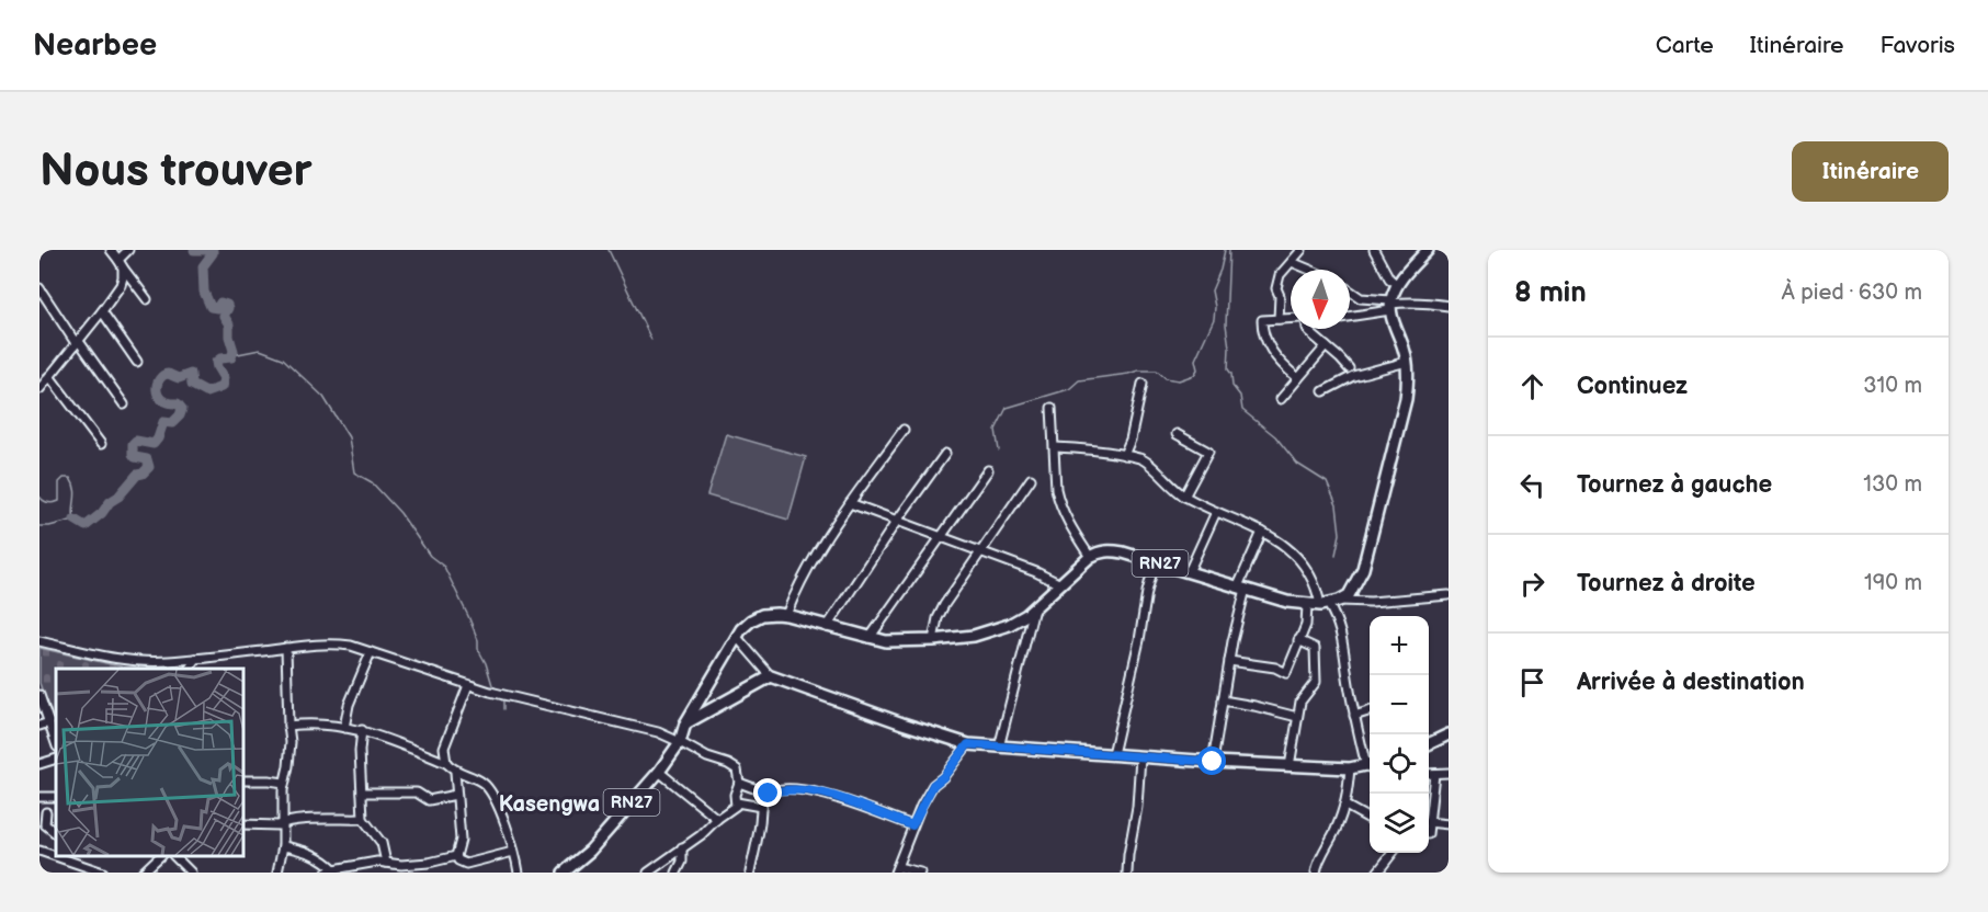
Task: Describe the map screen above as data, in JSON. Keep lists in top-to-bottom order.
{
  "streets": {
    "main road": ["RN27"]
  },
  "districts": ["Kasengwa"],
  "north": "bottom",
  "page": {
    "header": "Nearbee",
    "nav": ["Carte", "Itinéraire", "Favoris"],
    "buttons": "Itinéraire",
    "title": "Nous trouver",
    "heading": ["8 min", "À pied · 630 m"],
    "list": [
      ["Continuez", "310 m"],
      ["Tournez à gauche", "130 m"],
      ["Tournez à droite", "190 m"],
      "Arrivée à destination"
    ],
    "map_buttons": ["+", "−"]
  }
}
